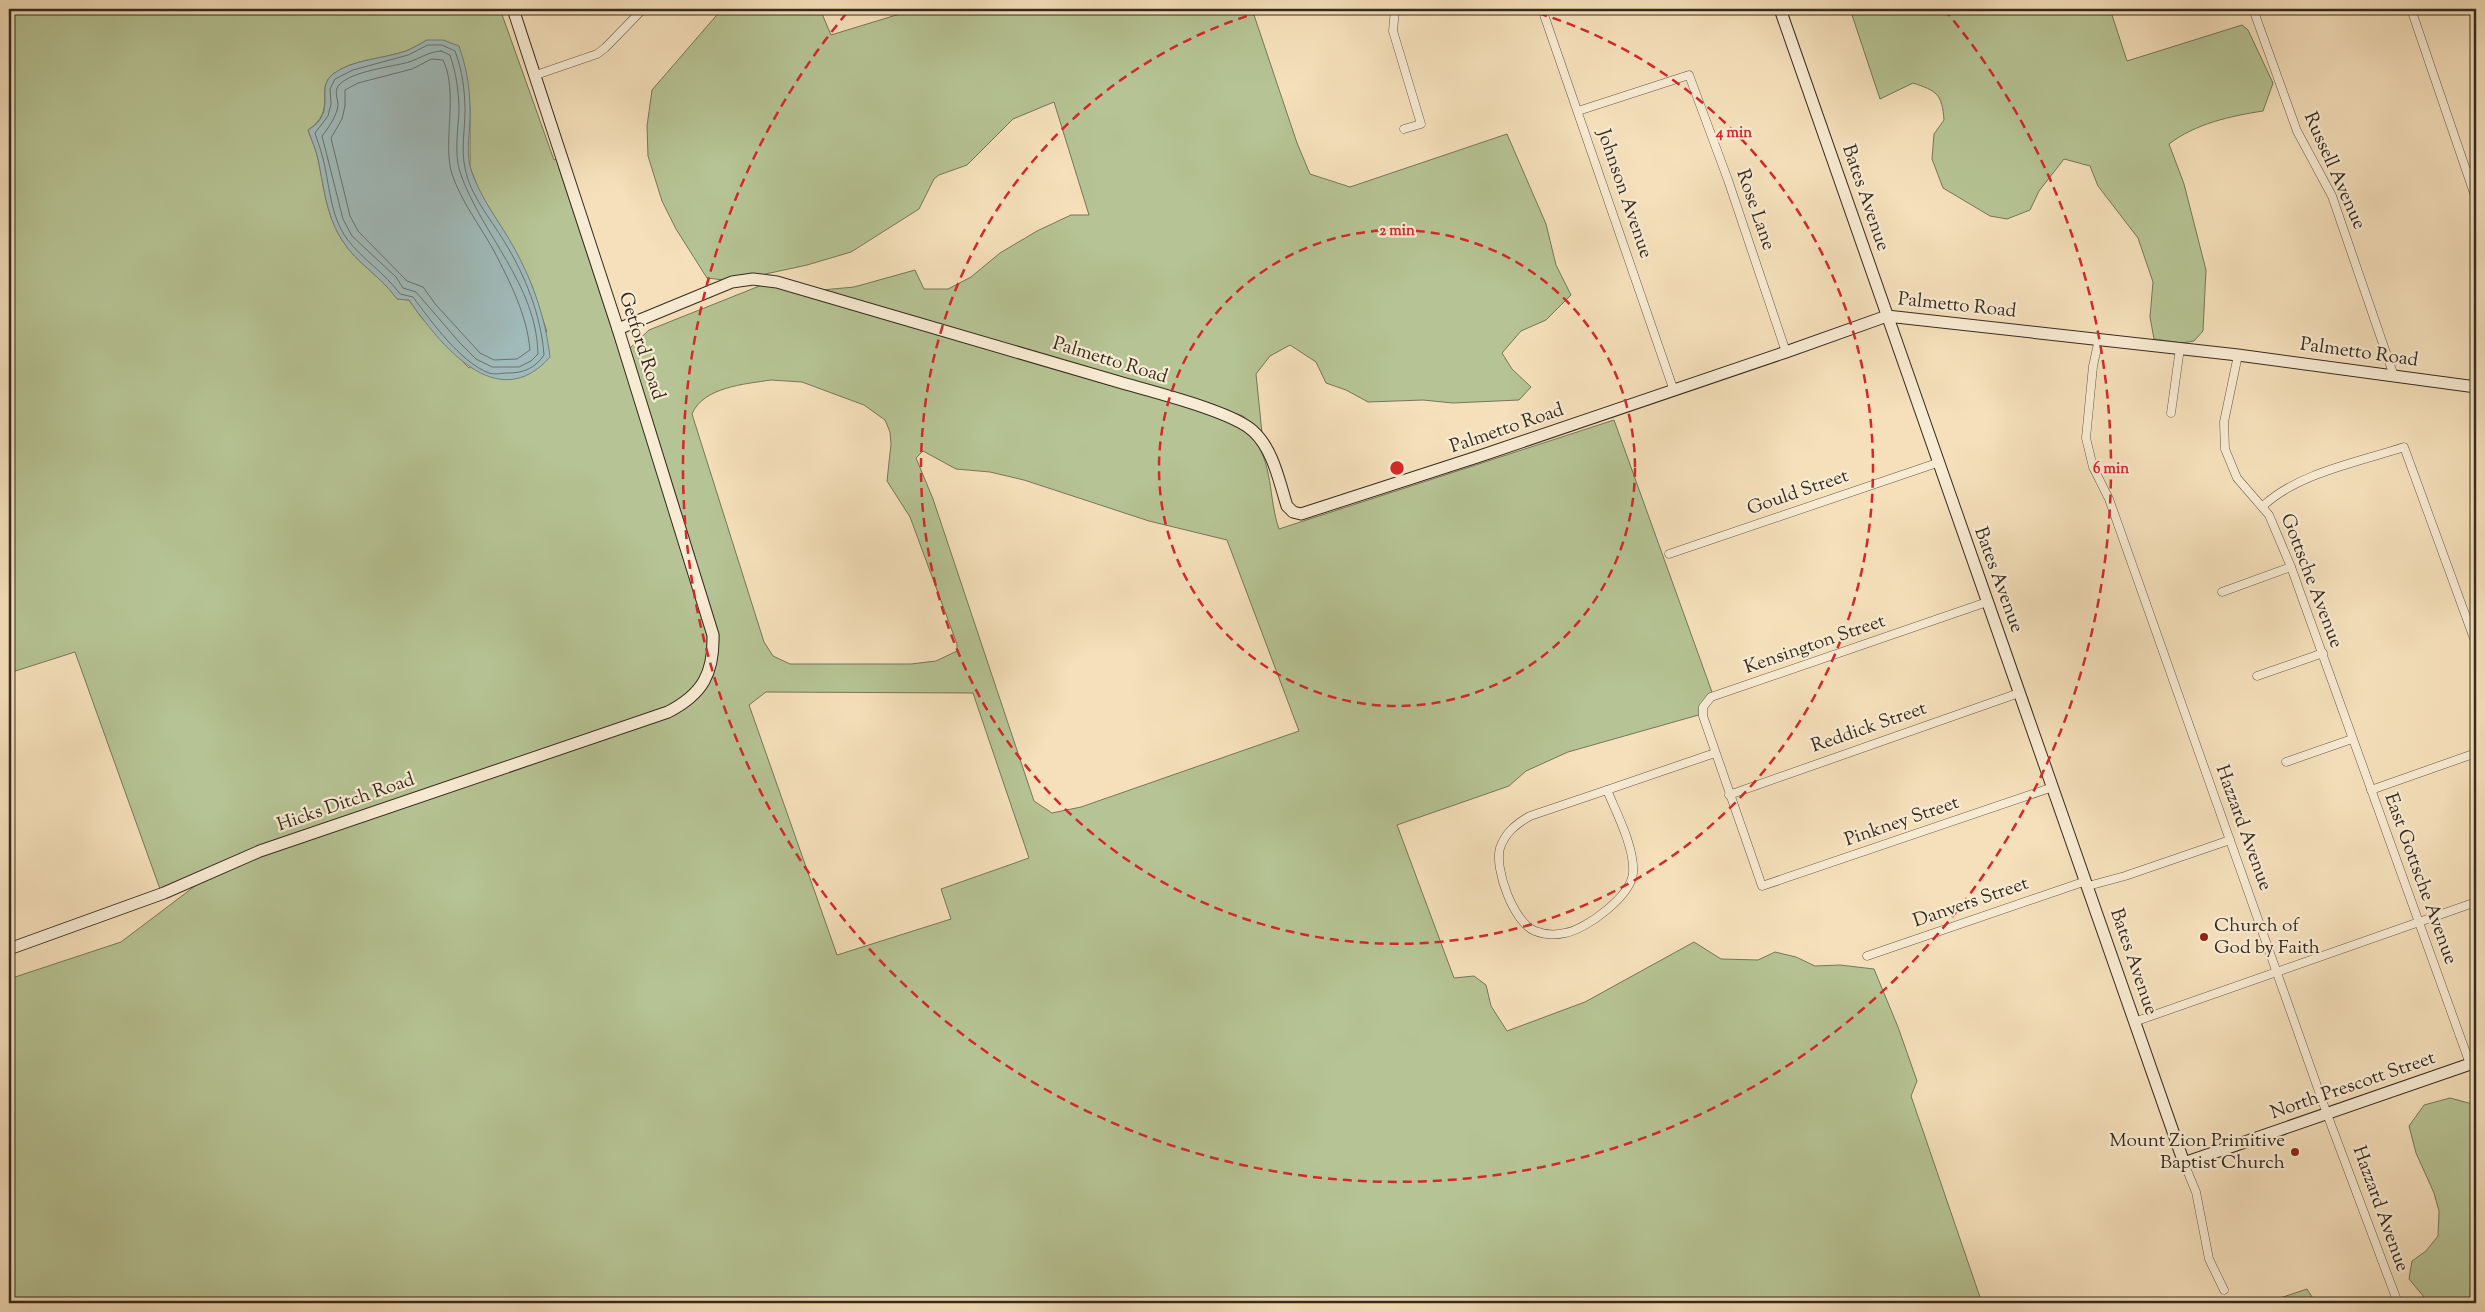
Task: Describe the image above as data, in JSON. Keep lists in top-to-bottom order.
{
  "streets": {
    "street": [
      "Russell Avenue",
      "Johnson Avenue",
      "Bates Avenue",
      "Rose Lane",
      "Palmetto Road",
      "Getford Road",
      "Gould Street",
      "Gottsche Avenue",
      "Kensington Street",
      "Reddick Street",
      "Hicks Ditch Road",
      "Pinkney Street",
      "Hazzard Avenue",
      "East Gottsche Avenue",
      "Danvers Street",
      "North Prescott Street"
    ]
  },
  "crossings": [
    ["Russell Avenue", "Palmetto Road"],
    ["Johnson Avenue", "Rose Lane"],
    ["Johnson Avenue", "Palmetto Road"],
    ["Bates Avenue", "Palmetto Road"],
    ["Bates Avenue", "Gould Street"],
    ["Bates Avenue", "Kensington Street"],
    ["Bates Avenue", "Reddick Street"],
    ["Bates Avenue", "Pinkney Street"],
    ["Bates Avenue", "Danvers Street"],
    ["Bates Avenue", "North Prescott Street"],
    ["Rose Lane", "Palmetto Road"],
    ["Palmetto Road", "Getford Road"],
    ["Palmetto Road", "Gottsche Avenue"],
    ["Palmetto Road", "Hazzard Avenue"],
    ["Getford Road", "Hicks Ditch Road"],
    ["Gottsche Avenue", "East Gottsche Avenue"],
    ["Kensington Street", "Reddick Street"],
    ["Kensington Street", "Pinkney Street"],
    ["Hazzard Avenue", "Danvers Street"],
    ["Hazzard Avenue", "North Prescott Street"],
    ["East Gottsche Avenue", "North Prescott Street"]
  ],
  "places": ["Church of God by Faith", "Mount Zion Primitive Baptist Church"],
  "rings": ["4 min", "2 min", "6 min"]
}
